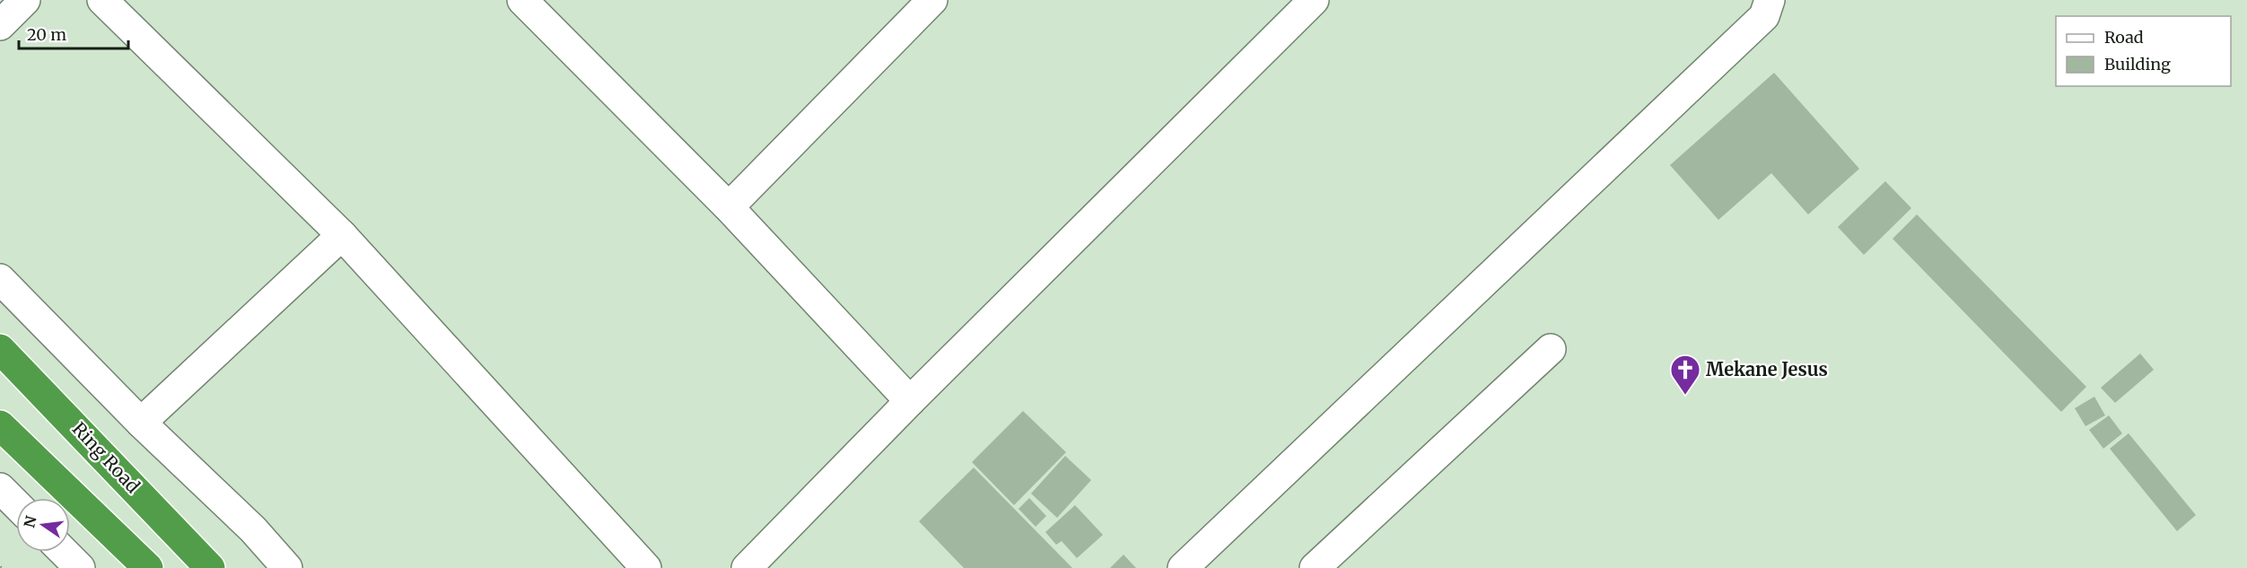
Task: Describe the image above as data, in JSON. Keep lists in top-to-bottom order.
{
  "streets": {
    "highway": ["Ring Road"]
  },
  "places": {
    "church": ["Mekane Jesus"]
  },
  "legend": ["Road", "Building"],
  "scale_bar": "20 m",
  "north": "left"
}
